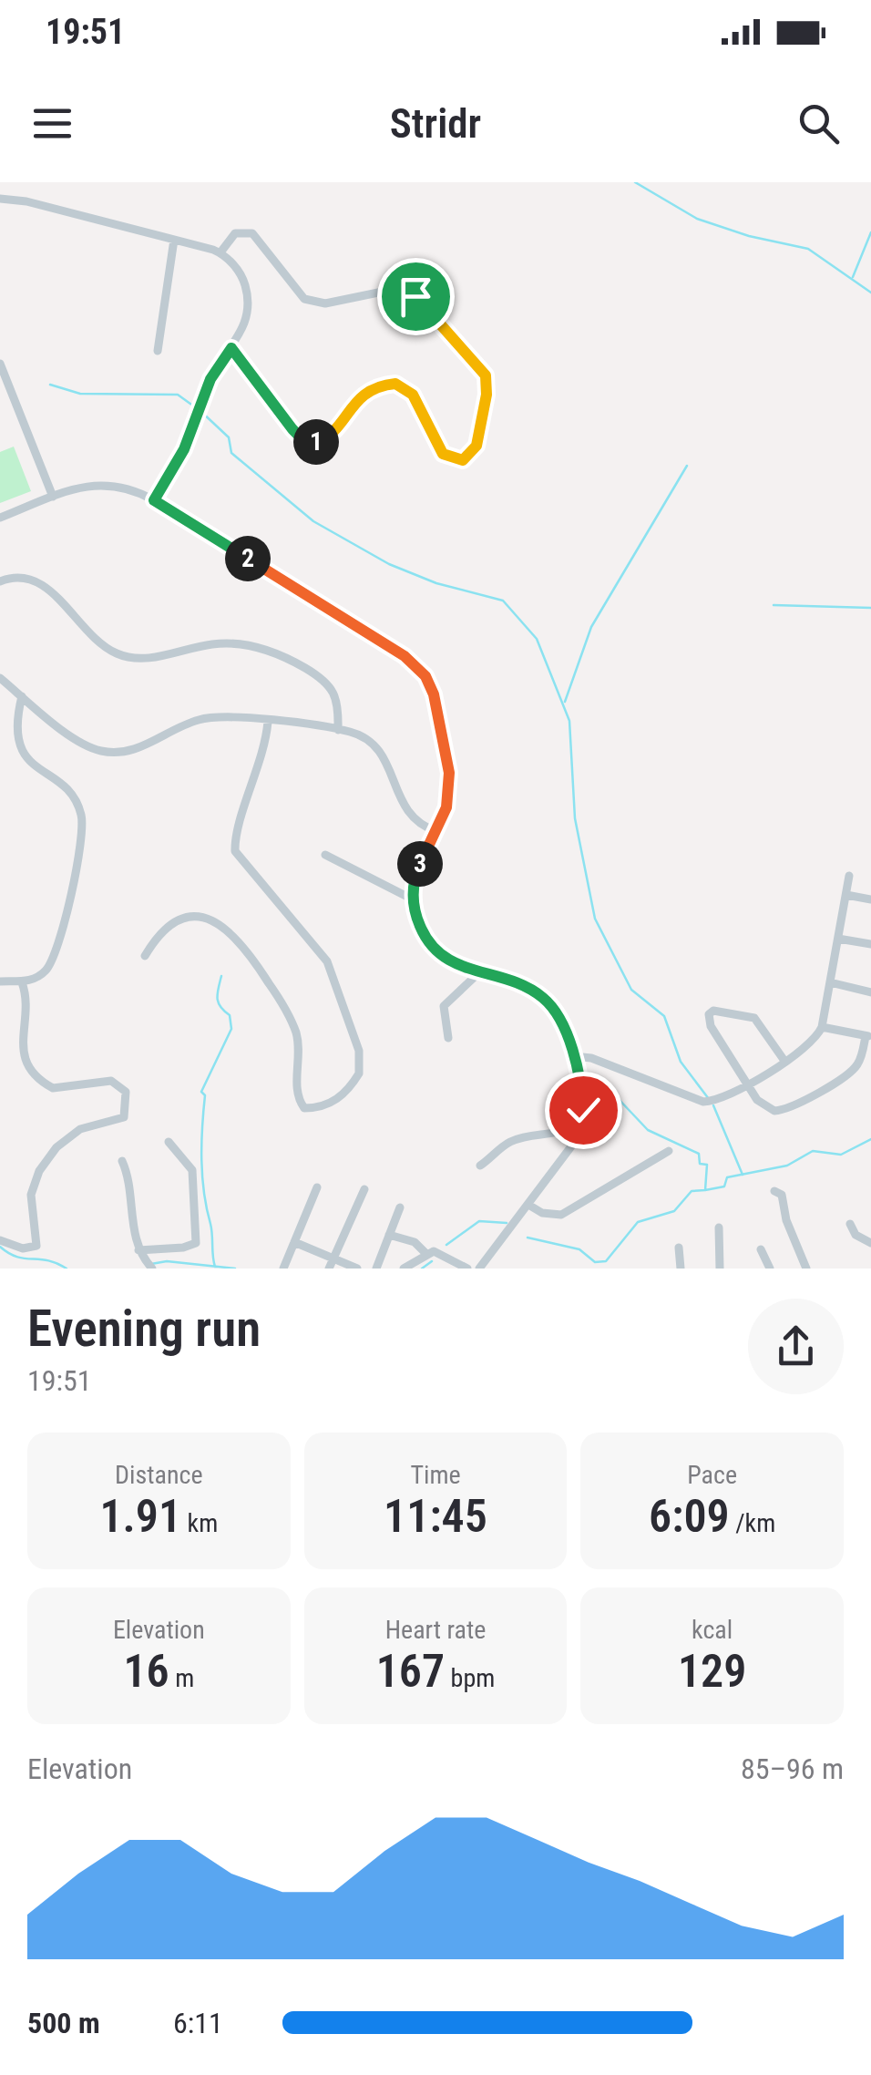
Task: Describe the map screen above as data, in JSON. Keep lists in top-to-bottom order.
{
  "page": {
    "status": "19:51",
    "header": "Stridr",
    "pins": ["1", "2", "3"],
    "heading": ["Evening run", "19:51"],
    "stats": [
      ["Distance", "1.91 km"],
      ["Time", "11:45"],
      ["Pace", "6:09 /km"],
      ["Elevation", "16 m"],
      ["Heart rate", "167 bpm"],
      ["kcal", "129"]
    ],
    "chart": ["Elevation", "85–96 m"],
    "list": [
      {
        "name": "500 m",
        "note": "6:11"
      }
    ]
  }
}
